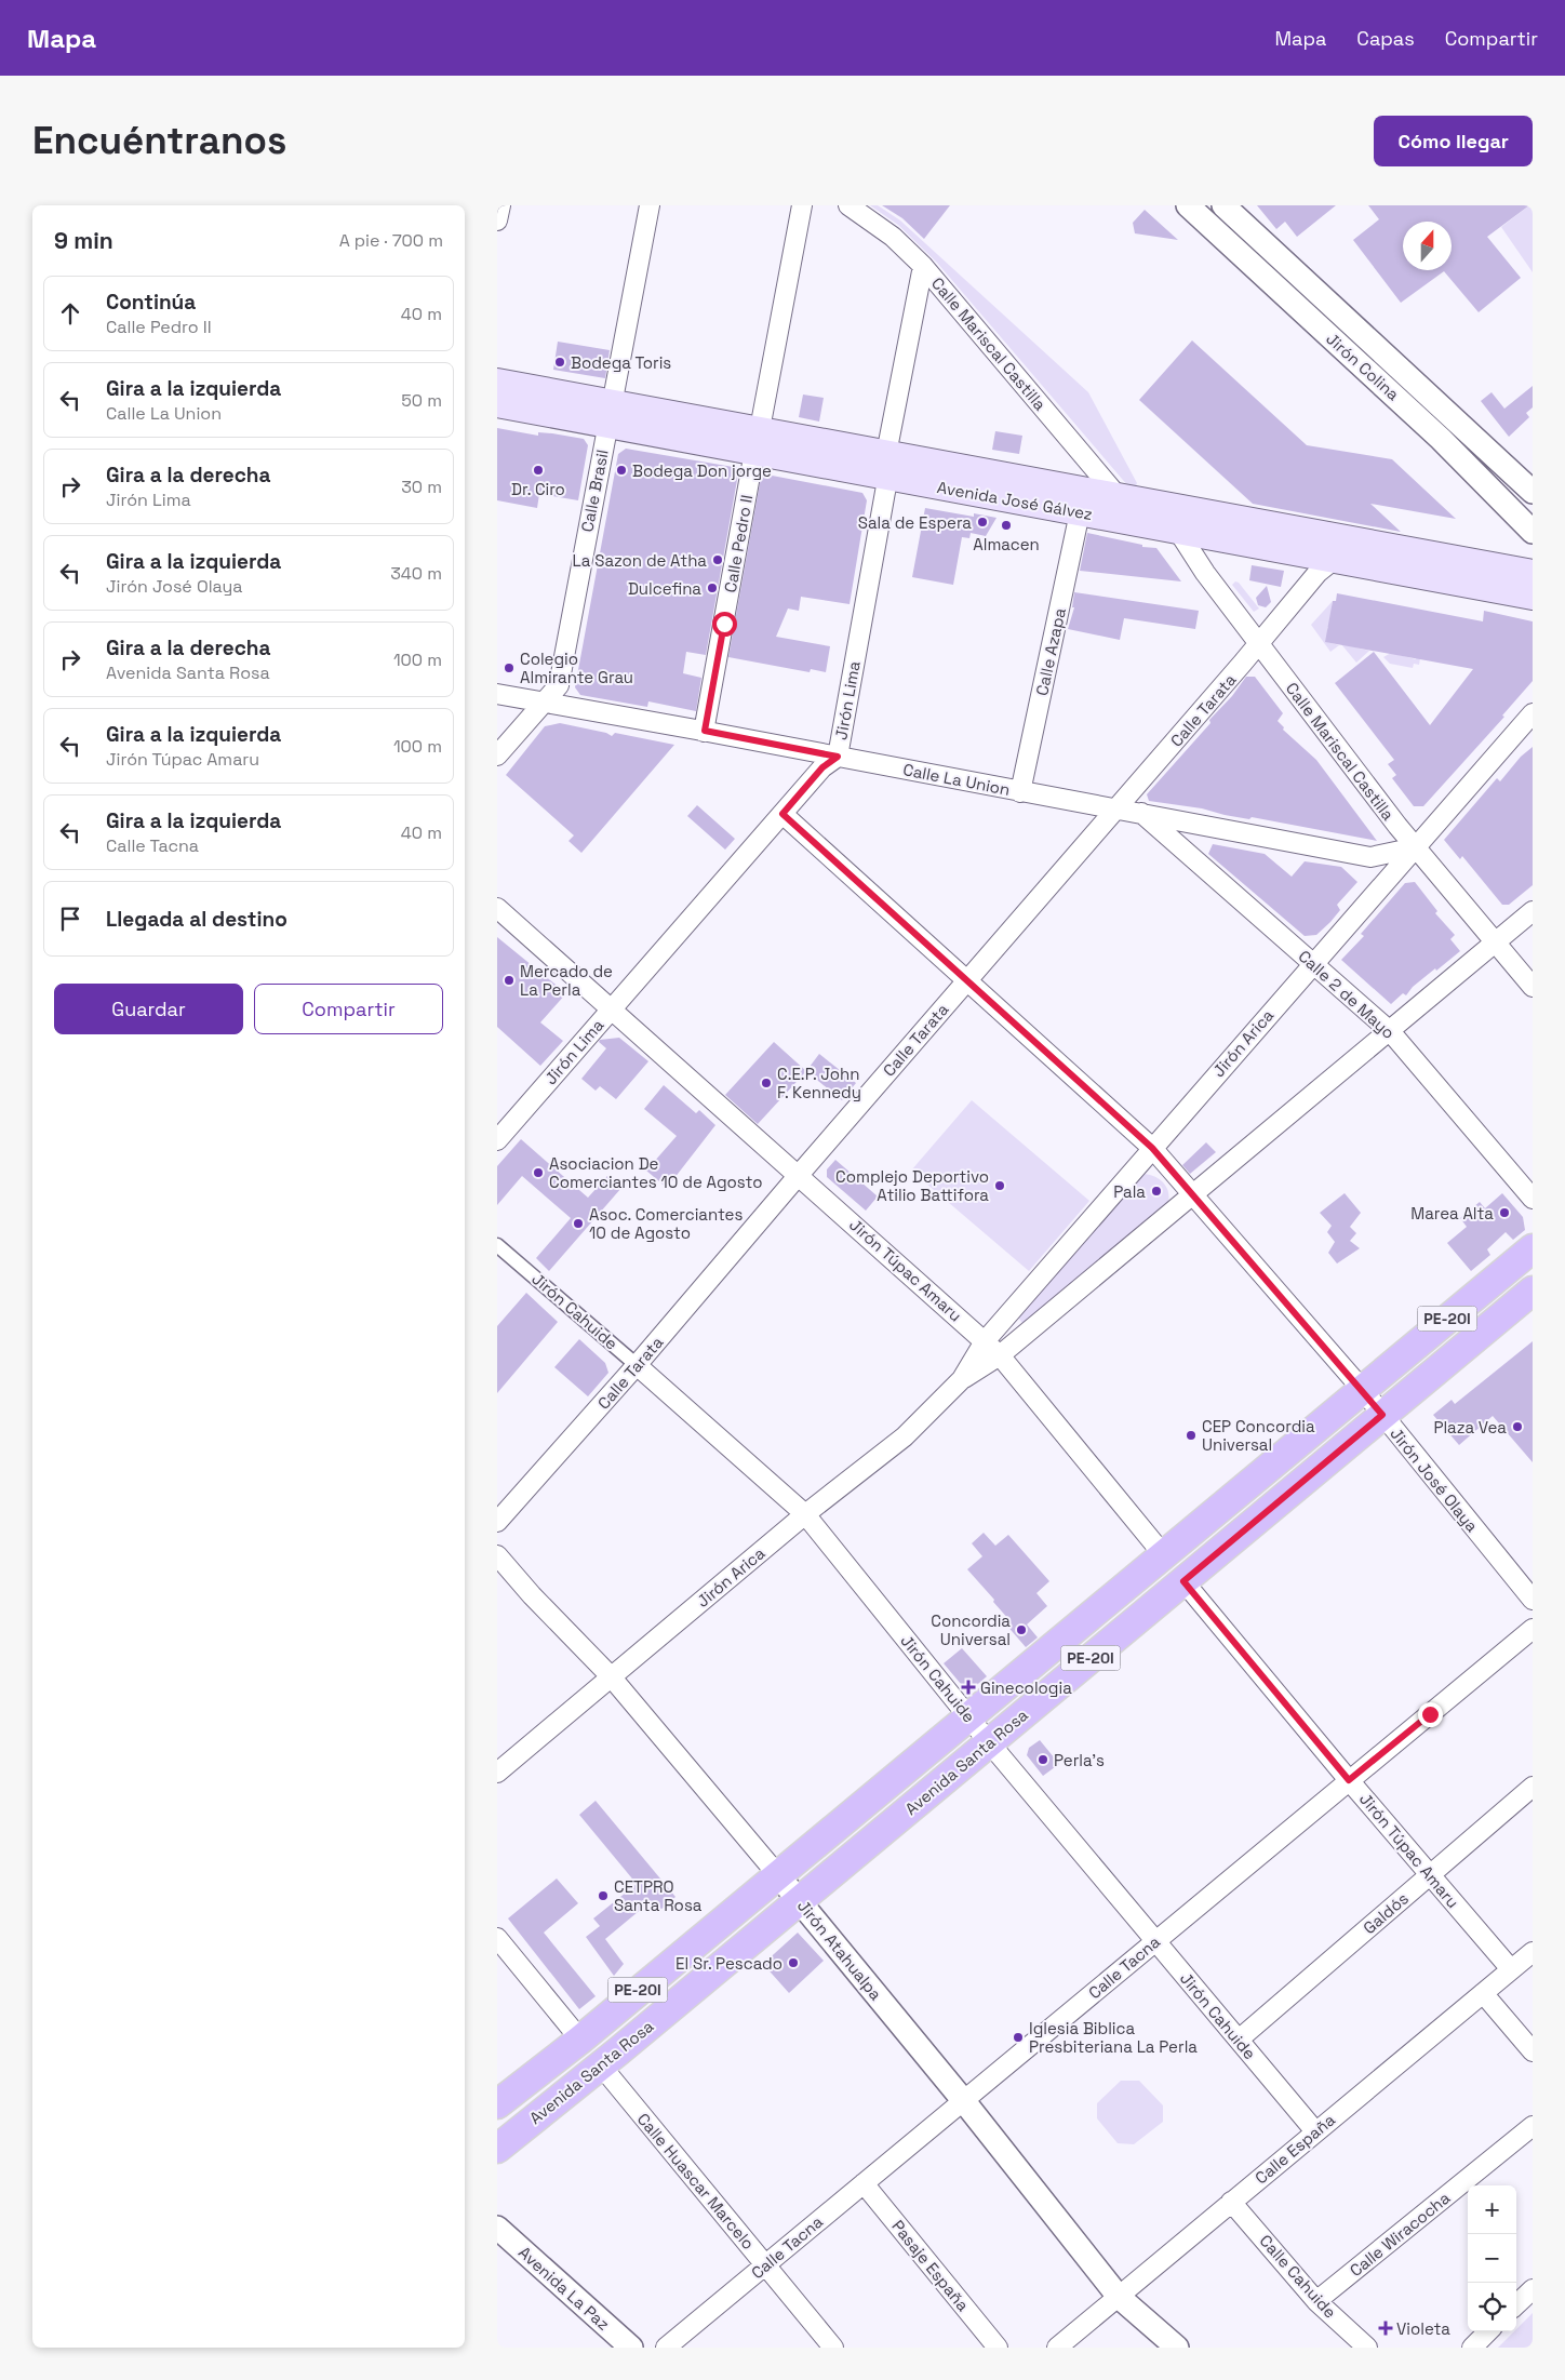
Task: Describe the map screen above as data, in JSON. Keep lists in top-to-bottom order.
{
  "streets": {
    "main road": ["Avenida José Gálvez", "PE-20I", "Avenida Santa Rosa"],
    "street": [
      "Calle Mariscal Castilla",
      "Jirón Colina",
      "Calle Brasil",
      "Calle Pedro II",
      "Calle Azapa",
      "Jirón Lima",
      "Calle Tarata",
      "Calle La Union",
      "Calle 2 de Mayo",
      "Jirón Arica",
      "Jirón Túpac Amaru",
      "Jirón Cahuide",
      "Jirón José Olaya",
      "Galdós",
      "Jirón Atahualpa",
      "Calle Tacna",
      "Calle España",
      "Calle Huascar Marcelo",
      "Calle Wiracocha",
      "Pasaje España",
      "Calle Cahuide",
      "Avenida La Paz"
    ]
  },
  "crossings": [
    ["Calle Mariscal Castilla", "Avenida José Gálvez"],
    ["Calle Mariscal Castilla", "Jirón Lima"],
    ["Calle Mariscal Castilla", "Calle Tarata"],
    ["Calle Mariscal Castilla", "Calle La Union"],
    ["Calle Mariscal Castilla", "Jirón Arica"],
    ["Calle Brasil", "Avenida José Gálvez"],
    ["Calle Brasil", "Calle La Union"],
    ["Avenida José Gálvez", "Calle Pedro II"],
    ["Avenida José Gálvez", "Calle Azapa"],
    ["Avenida José Gálvez", "Jirón Lima"],
    ["Avenida José Gálvez", "Calle Tarata"],
    ["Calle Pedro II", "Calle La Union"],
    ["Calle Azapa", "Calle La Union"],
    ["Jirón Lima", "Calle La Union"],
    ["Jirón Lima", "Jirón Túpac Amaru"],
    ["Jirón Lima", "Jirón José Olaya"],
    ["Calle Tarata", "Calle La Union"],
    ["Calle Tarata", "Jirón Túpac Amaru"],
    ["Calle Tarata", "Jirón Cahuide"],
    ["Calle Tarata", "Jirón José Olaya"],
    ["Calle La Union", "Calle 2 de Mayo"],
    ["Calle La Union", "Jirón Arica"],
    ["Calle 2 de Mayo", "Jirón Arica"],
    ["Jirón Arica", "Jirón Túpac Amaru"],
    ["Jirón Arica", "Jirón Cahuide"],
    ["Jirón Arica", "Jirón José Olaya"],
    ["Jirón Arica", "Jirón Atahualpa"],
    ["Jirón Túpac Amaru", "Avenida Santa Rosa"],
    ["Jirón Túpac Amaru", "Galdós"],
    ["Jirón Túpac Amaru", "Calle Tacna"],
    ["Jirón Túpac Amaru", "Calle España"],
    ["Jirón Cahuide", "Avenida Santa Rosa"],
    ["Jirón Cahuide", "Galdós"],
    ["Jirón Cahuide", "Calle Tacna"],
    ["Jirón Cahuide", "Calle España"],
    ["Jirón José Olaya", "Avenida Santa Rosa"],
    ["Avenida Santa Rosa", "Jirón Atahualpa"],
    ["Avenida Santa Rosa", "Calle Huascar Marcelo"],
    ["Jirón Atahualpa", "Calle Tacna"],
    ["Jirón Atahualpa", "Calle España"],
    ["Calle Tacna", "Calle Huascar Marcelo"],
    ["Calle Tacna", "Pasaje España"],
    ["Calle España", "Calle Cahuide"],
    ["Calle Wiracocha", "Calle Cahuide"]
  ],
  "places": {
    "other": [
      "Bodega Toris",
      "Dr. Ciro",
      "Bodega Don jorge",
      "Sala de Espera",
      "Almacen",
      "La Sazon de Atha",
      "Dulcefina",
      "Colegio Almirante Grau",
      "Mercado de La Perla",
      "C.E.P. John F. Kennedy",
      "Asociacion De Comerciantes 10 de Agosto",
      "Complejo Deportivo Atilio Battifora",
      "Pala",
      "Marea Alta",
      "Asoc. Comerciantes 10 de Agosto",
      "Plaza Vea",
      "CEP Concordia Universal",
      "Concordia Universal",
      "Perla's",
      "CETPRO Santa Rosa",
      "El Sr. Pescado",
      "Iglesia Biblica Presbiteriana La Perla"
    ],
    "health": ["Ginecologia", "Violeta"]
  },
  "north": "top",
  "page": {
    "header": "Mapa",
    "nav": ["Mapa", "Capas", "Compartir"],
    "buttons": [
      "Cómo llegar",
      ["Guardar", "Compartir"]
    ],
    "title": "Encuéntranos",
    "heading": ["9 min", "A pie · 700 m"],
    "list": [
      ["Continúa", "Calle Pedro II", "40 m"],
      ["Gira a la izquierda", "Calle La Union", "50 m"],
      ["Gira a la derecha", "Jirón Lima", "30 m"],
      ["Gira a la izquierda", "Jirón José Olaya", "340 m"],
      ["Gira a la derecha", "Avenida Santa Rosa", "100 m"],
      ["Gira a la izquierda", "Jirón Túpac Amaru", "100 m"],
      ["Gira a la izquierda", "Calle Tacna", "40 m"],
      "Llegada al destino"
    ],
    "map_buttons": ["+", "−"]
  }
}
